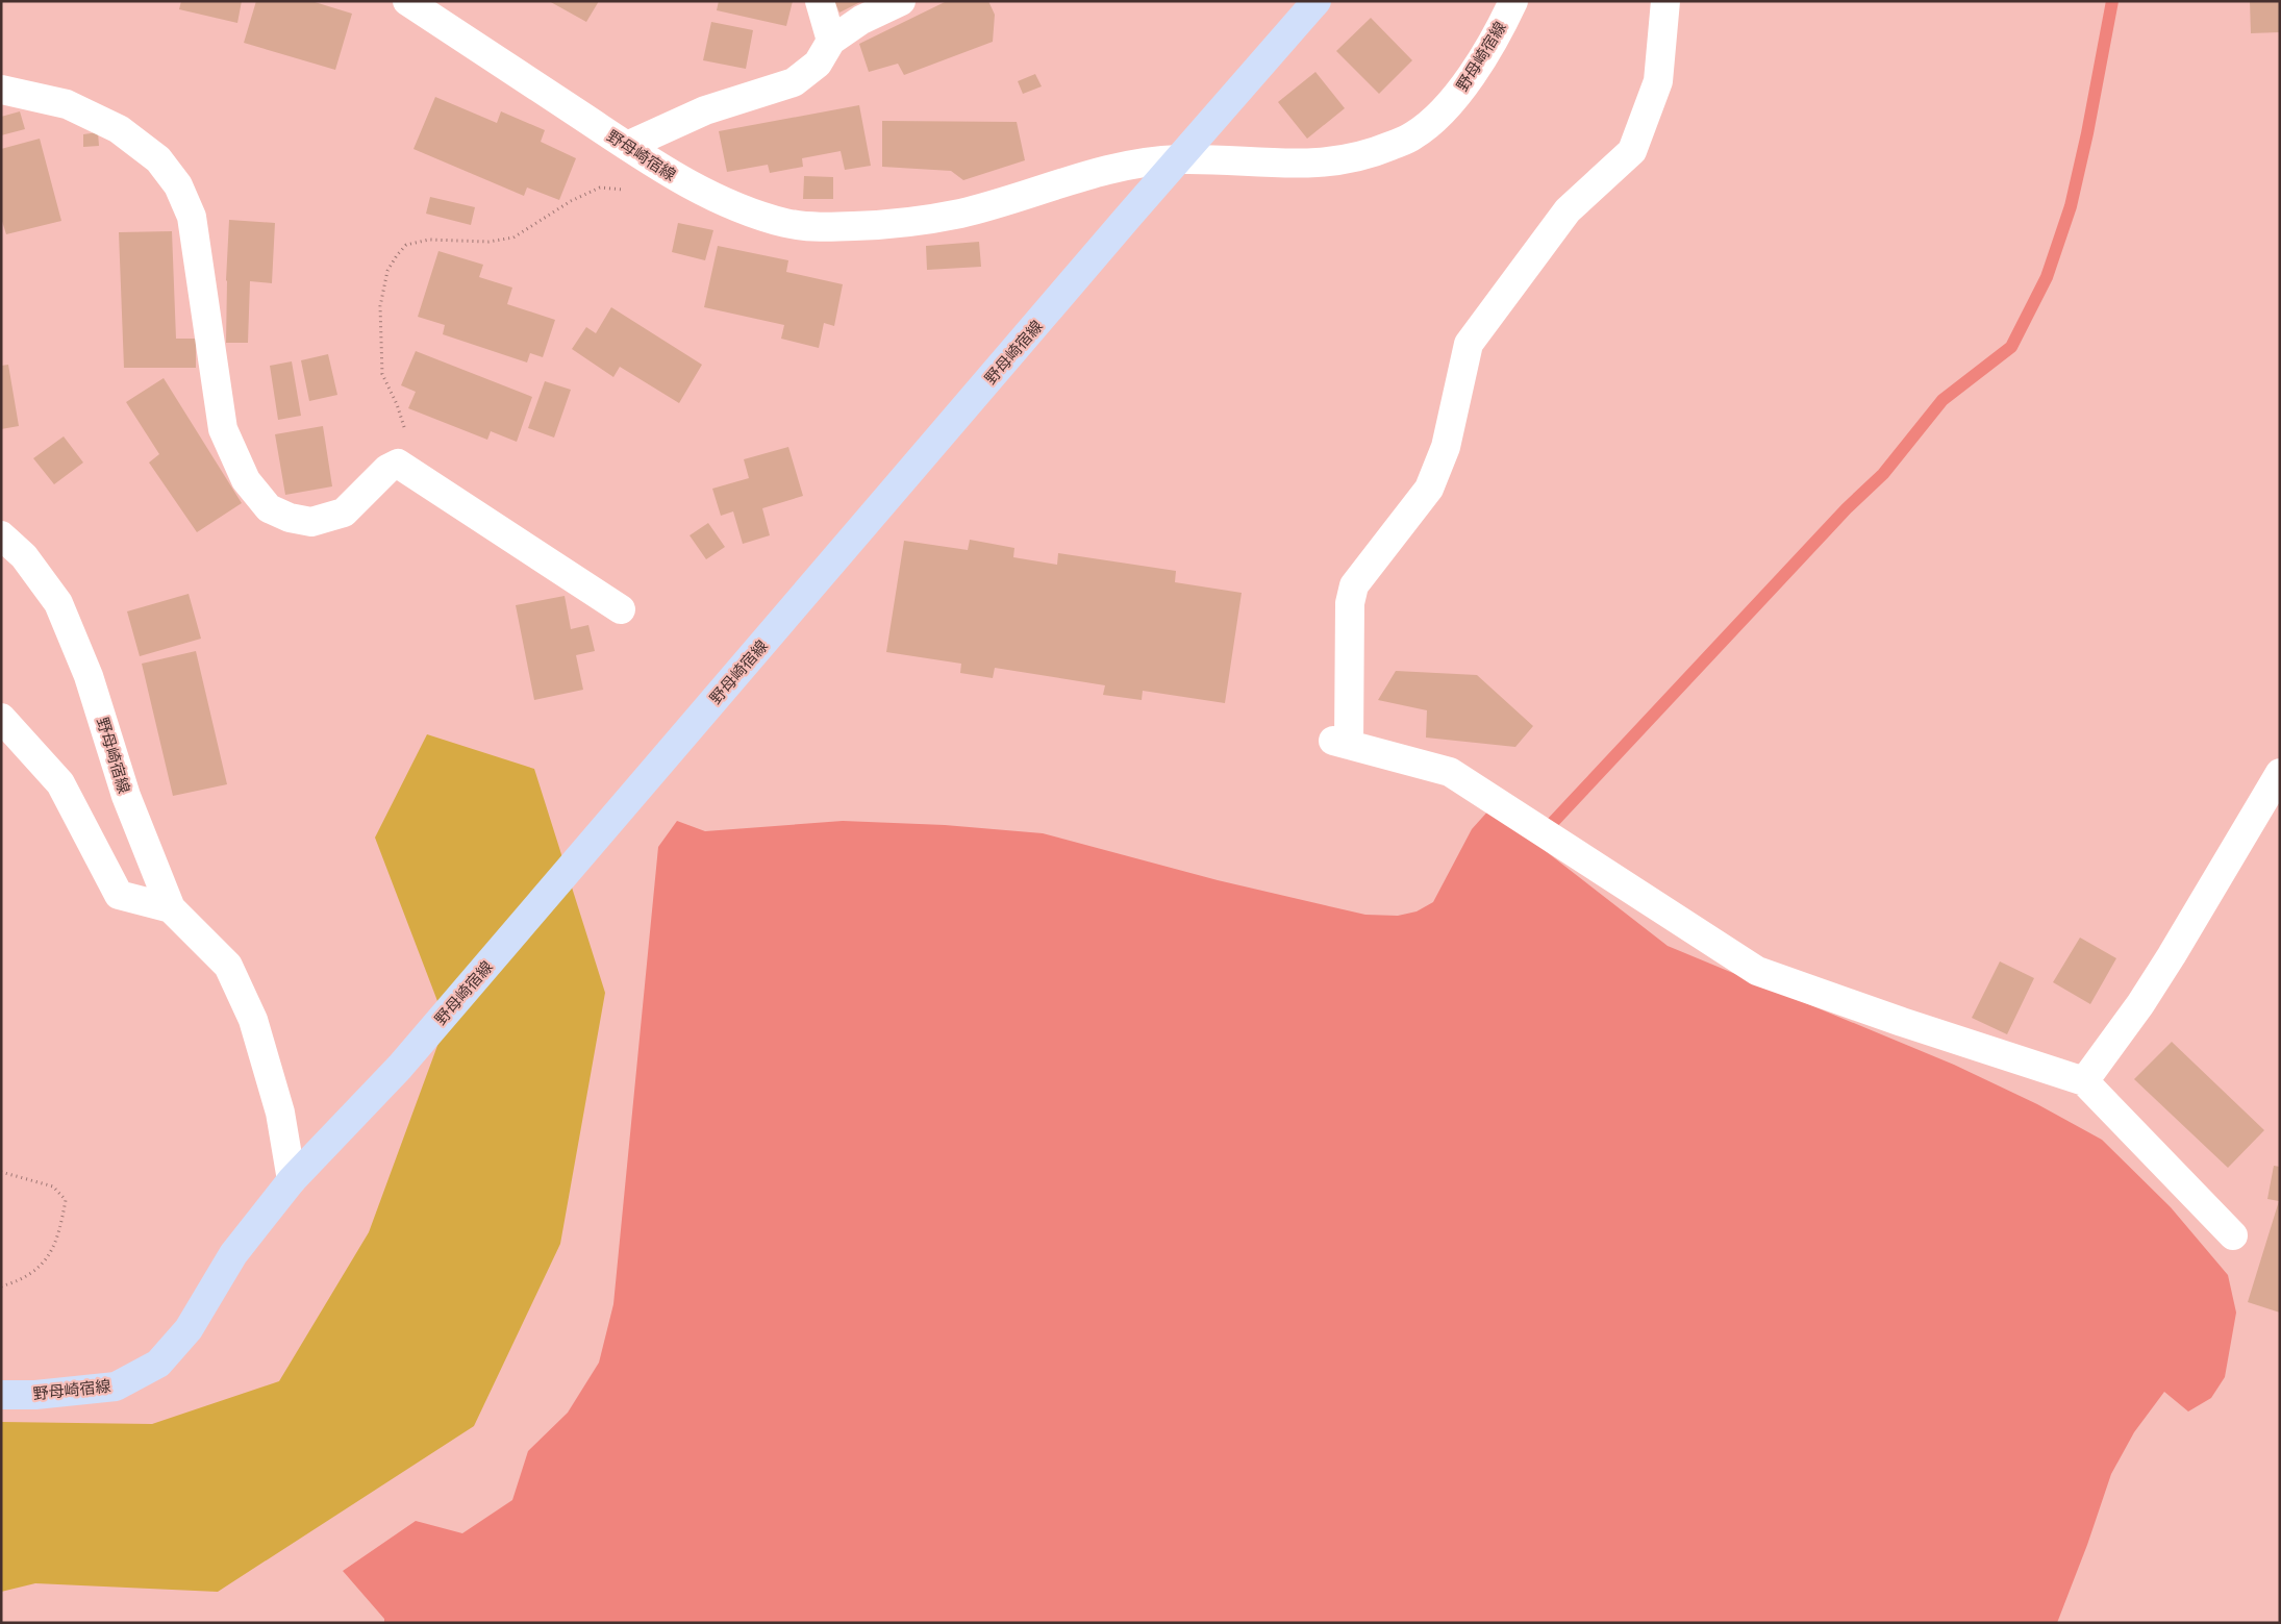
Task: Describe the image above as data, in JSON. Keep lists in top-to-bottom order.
{
  "streets": {
    "main road": ["野母崎宿線"]
  }
}
